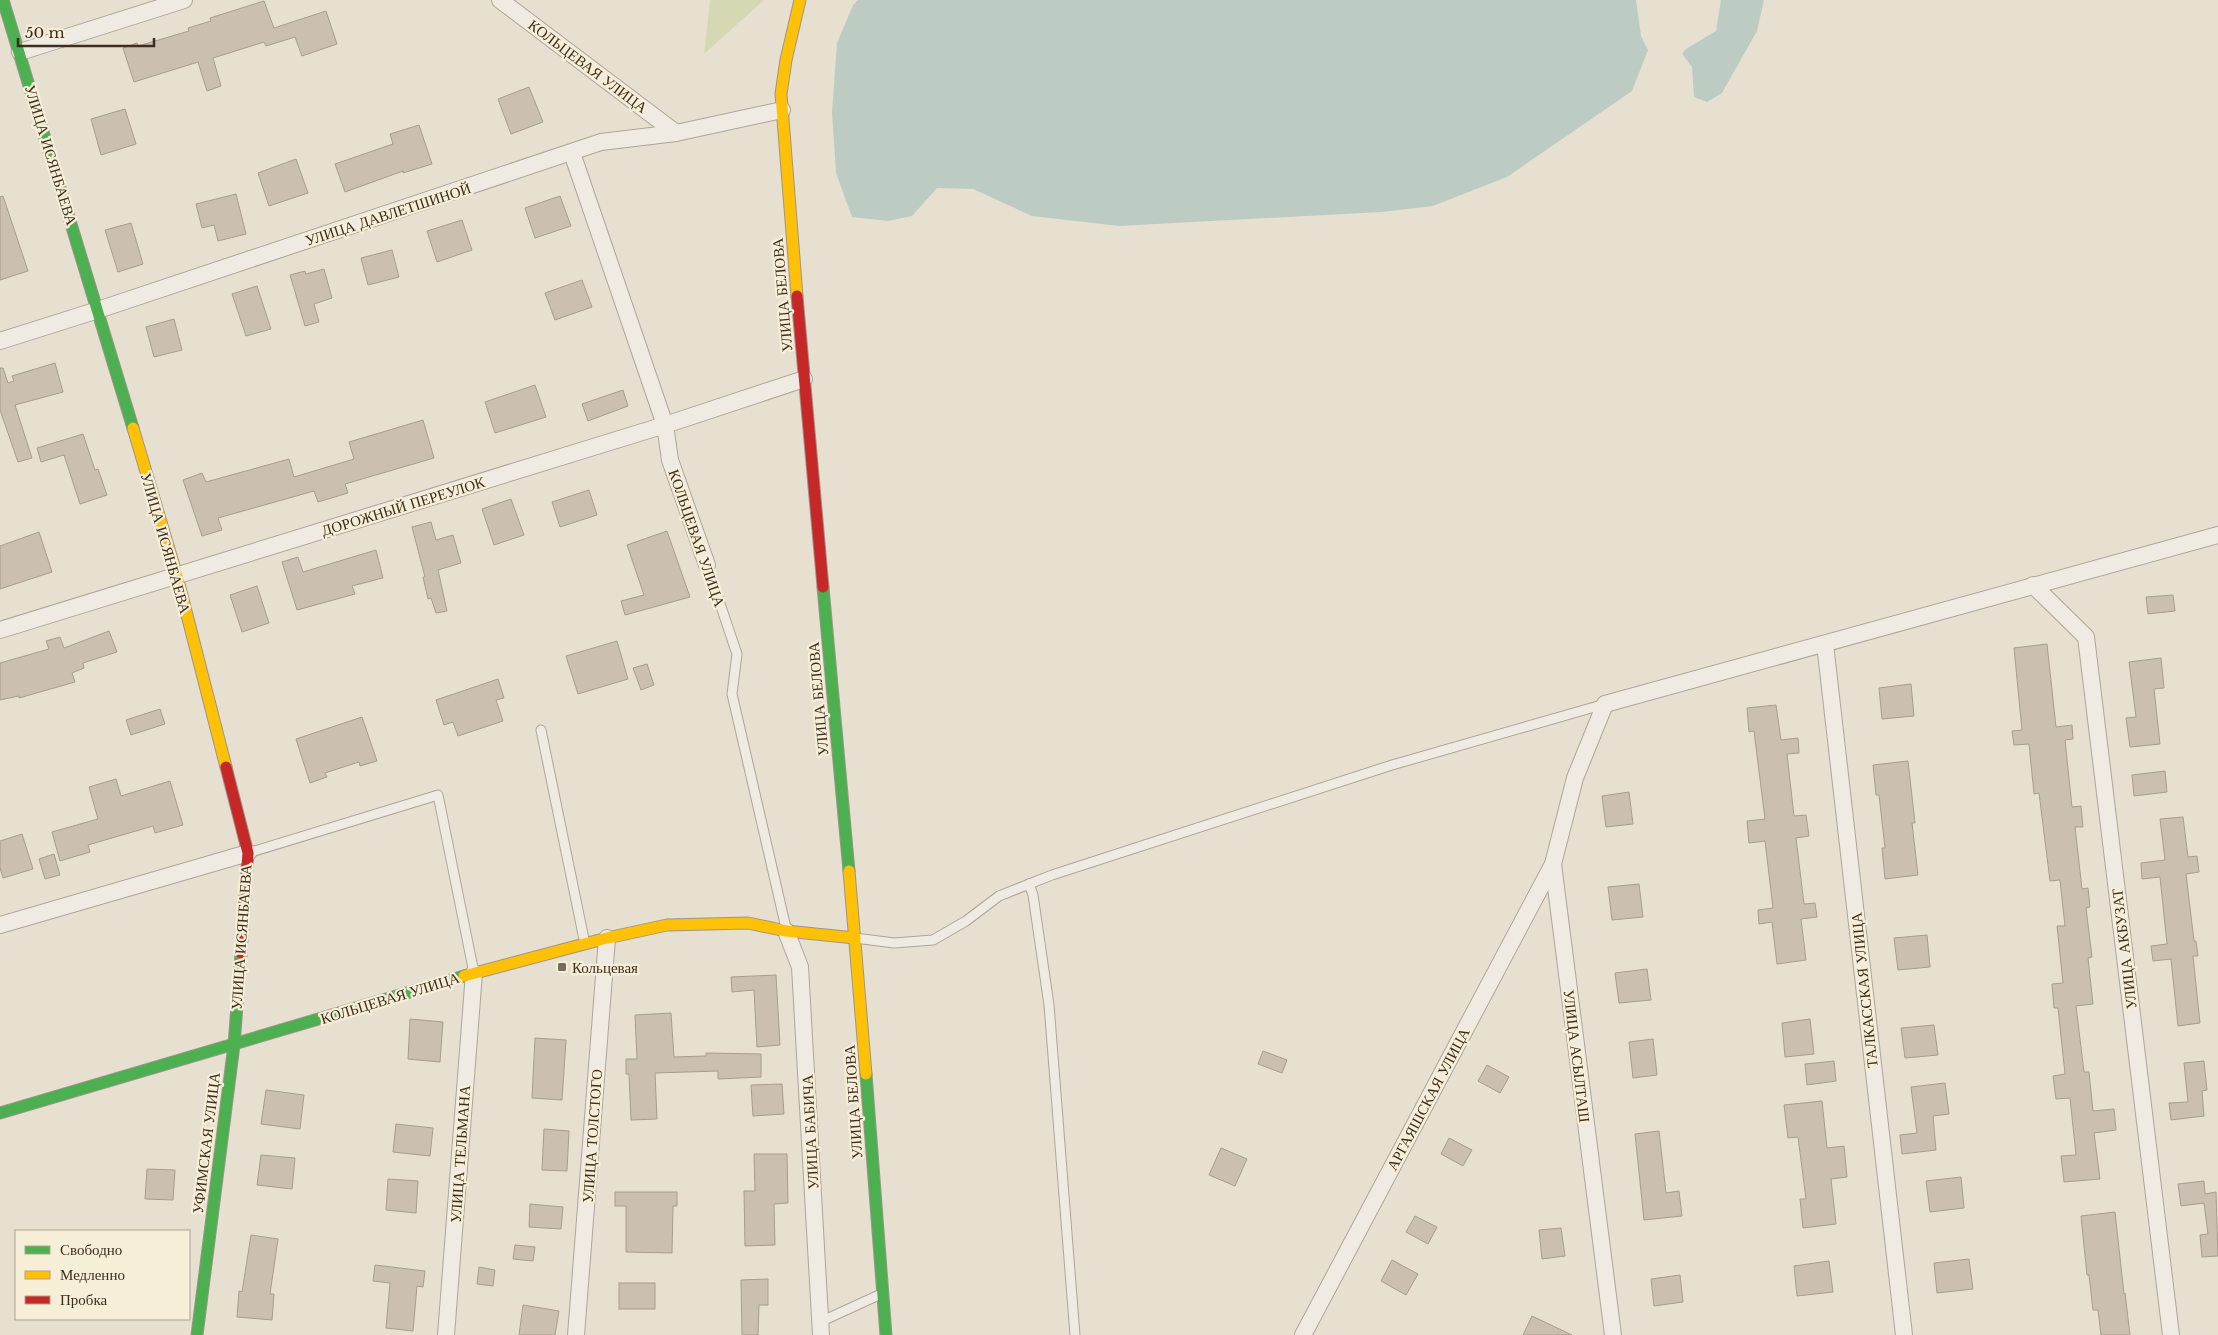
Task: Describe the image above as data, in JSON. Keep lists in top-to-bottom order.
{
  "streets": {
    "main road": [
      "КОЛЬЦЕВАЯ УЛИЦА",
      "УЛИЦА ИСЯНБАЕВА",
      "УЛИЦА БЕЛОВА",
      "УФИМСКАЯ УЛИЦА"
    ],
    "street": [
      "УЛИЦА ДАВЛЕТШИНОЙ",
      "ДОРОЖНЫЙ ПЕРЕУЛОК",
      "УЛИЦА АКБУЗАТ",
      "ТАЛКАССКАЯ УЛИЦА",
      "УЛИЦА АСЫЛТАШ",
      "АРГАЯШСКАЯ УЛИЦА",
      "УЛИЦА БАБИЧА",
      "УЛИЦА ТОЛСТОГО",
      "УЛИЦА ТЕЛЬМАНА"
    ]
  },
  "crossings": [
    ["КОЛЬЦЕВАЯ УЛИЦА", "УЛИЦА ИСЯНБАЕВА"],
    ["КОЛЬЦЕВАЯ УЛИЦА", "УЛИЦА ДАВЛЕТШИНОЙ"],
    ["КОЛЬЦЕВАЯ УЛИЦА", "УЛИЦА БЕЛОВА"],
    ["КОЛЬЦЕВАЯ УЛИЦА", "ДОРОЖНЫЙ ПЕРЕУЛОК"],
    ["КОЛЬЦЕВАЯ УЛИЦА", "УЛИЦА БАБИЧА"],
    ["КОЛЬЦЕВАЯ УЛИЦА", "УЛИЦА ТОЛСТОГО"],
    ["КОЛЬЦЕВАЯ УЛИЦА", "УФИМСКАЯ УЛИЦА"],
    ["КОЛЬЦЕВАЯ УЛИЦА", "УЛИЦА ТЕЛЬМАНА"],
    ["УЛИЦА ИСЯНБАЕВА", "УЛИЦА ДАВЛЕТШИНОЙ"],
    ["УЛИЦА ИСЯНБАЕВА", "ДОРОЖНЫЙ ПЕРЕУЛОК"],
    ["УЛИЦА ИСЯНБАЕВА", "УФИМСКАЯ УЛИЦА"],
    ["УЛИЦА ДАВЛЕТШИНОЙ", "УЛИЦА БЕЛОВА"],
    ["УЛИЦА БЕЛОВА", "ДОРОЖНЫЙ ПЕРЕУЛОК"],
    ["УЛИЦА АСЫЛТАШ", "АРГАЯШСКАЯ УЛИЦА"]
  ],
  "places": {
    "transit": ["Кольцевая"]
  },
  "legend": ["Свободно", "Медленно", "Пробка"],
  "scale_bar": "50 m"
}
